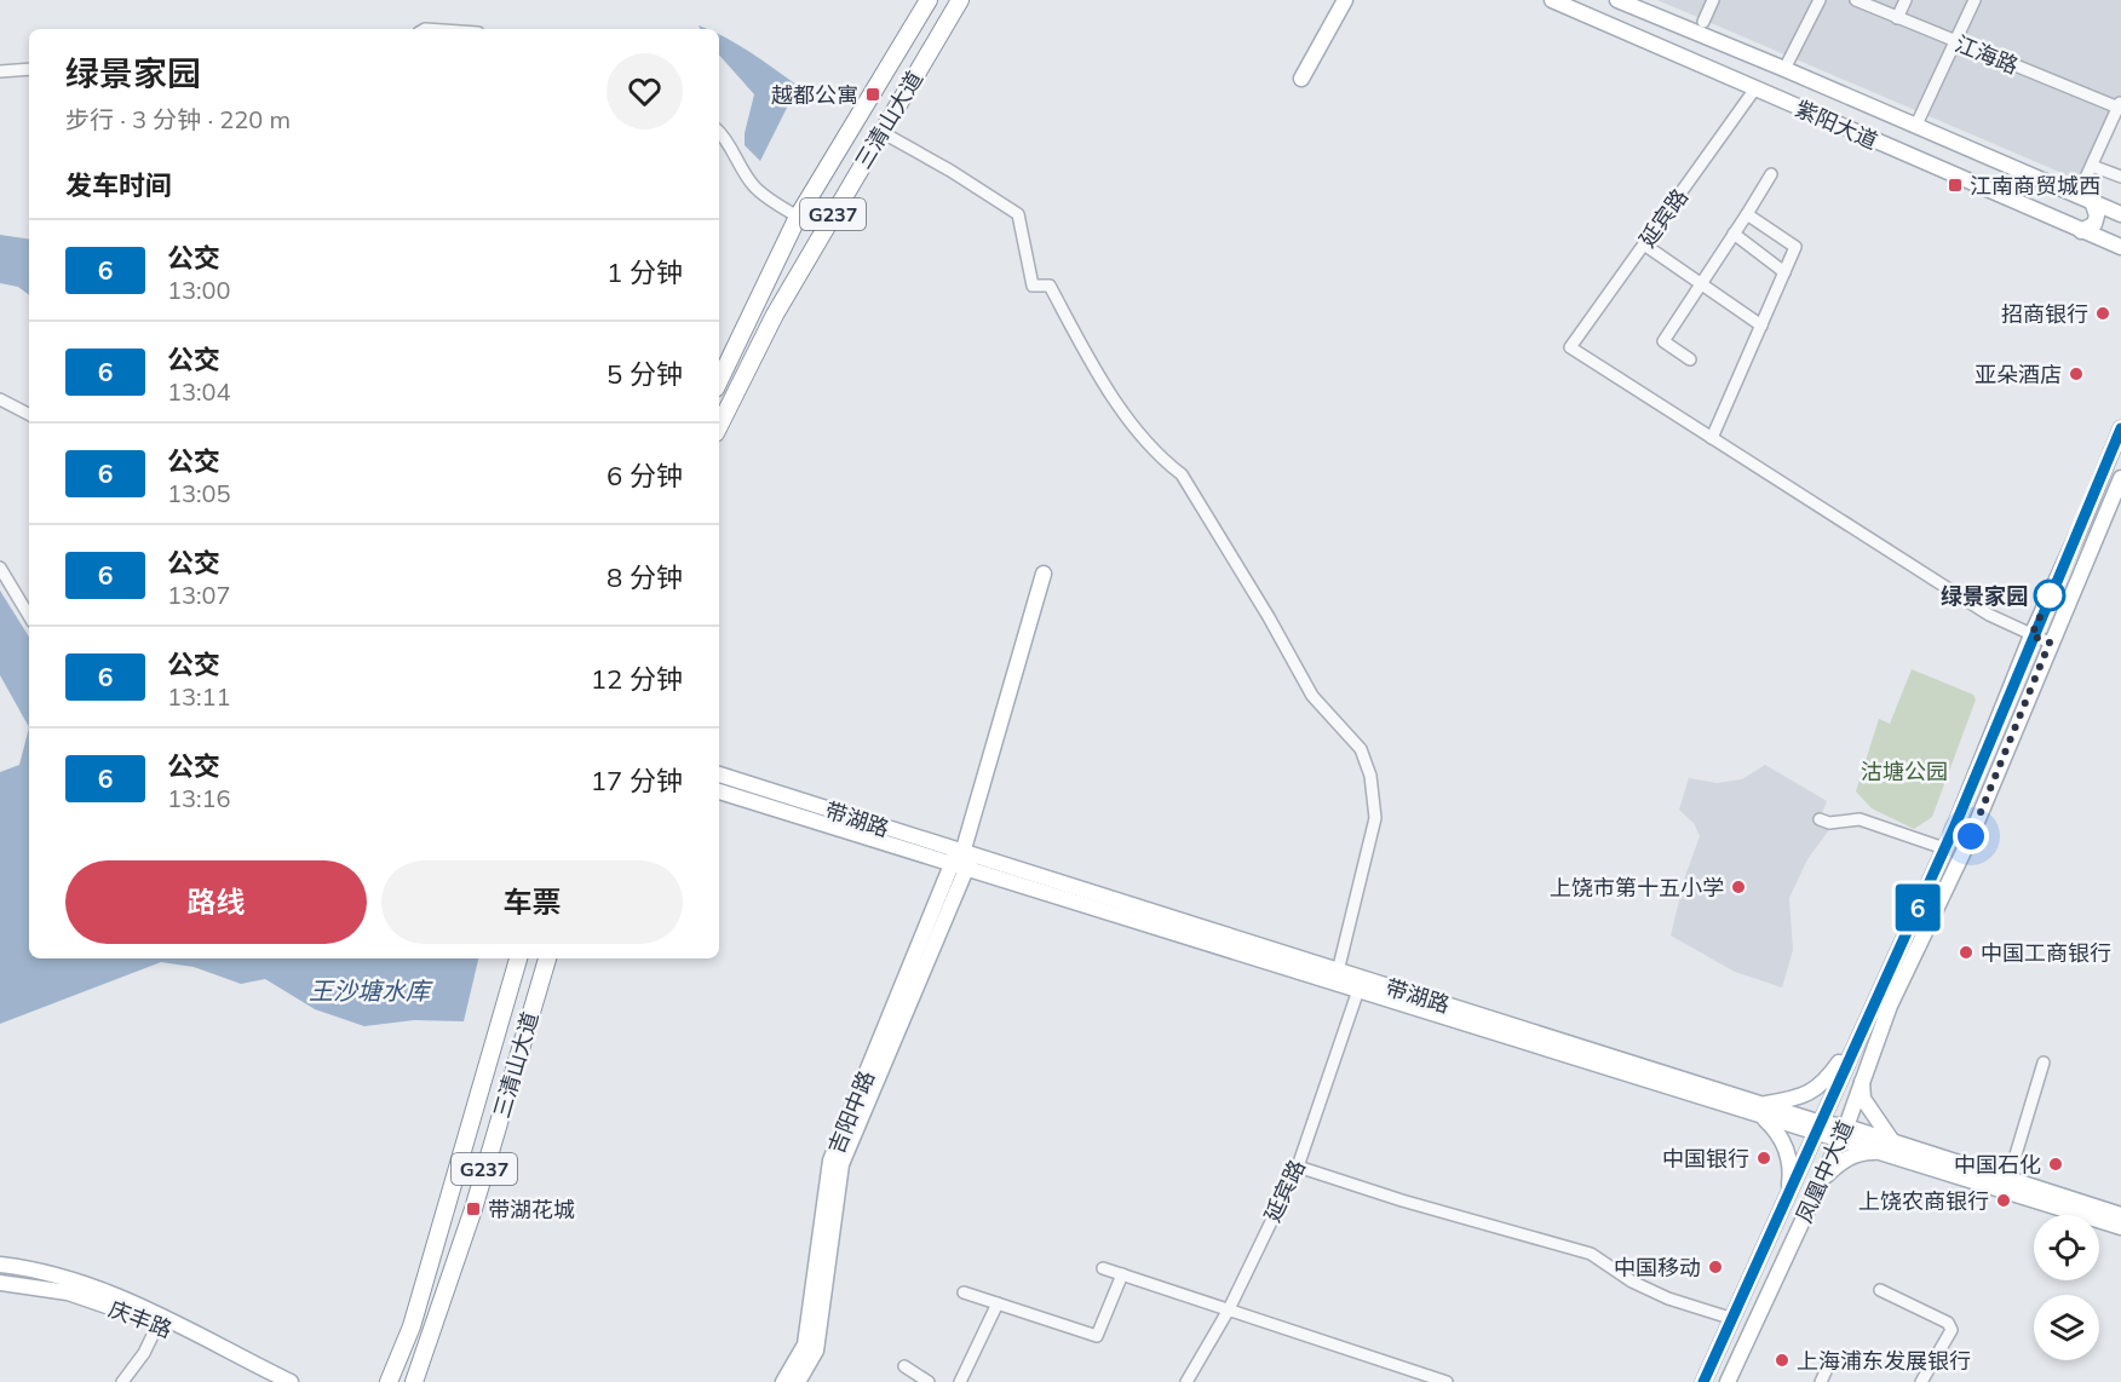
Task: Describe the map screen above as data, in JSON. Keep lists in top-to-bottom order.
{
  "streets": {
    "highway": ["三清山大道", "G237"],
    "main road": [
      "紫阳大道",
      "带湖路",
      "吉阳中路",
      "凤凰中大道",
      "庆丰路"
    ],
    "street": ["江海路", "延宾路"]
  },
  "crossings": [
    ["紫阳大道", "延宾路"],
    ["延宾路", "带湖路"],
    ["带湖路", "吉阳中路"],
    ["带湖路", "凤凰中大道"]
  ],
  "water": ["王沙塘水库"],
  "parks": ["沽塘公园"],
  "places": {
    "transit": ["越都公寓", "江南商贸城西", "带湖花城"],
    "other": [
      "招商银行",
      "亚朵酒店",
      "绿景家园",
      "上饶市第十五小学",
      "中国工商银行",
      "中国银行",
      "中国石化",
      "上饶农商银行",
      "中国移动",
      "上海浦东发展银行"
    ]
  },
  "lines": ["bus line 6"],
  "page": {
    "on_map": "6",
    "heading": [
      ["绿景家园", "步行 · 3 分钟 · 220 m"],
      "发车时间"
    ],
    "list": [
      {
        "mark": "6",
        "name": "公交",
        "note": "13:00",
        "value": "1 分钟"
      },
      {
        "mark": "6",
        "name": "公交",
        "note": "13:04",
        "value": "5 分钟"
      },
      {
        "mark": "6",
        "name": "公交",
        "note": "13:05",
        "value": "6 分钟"
      },
      {
        "mark": "6",
        "name": "公交",
        "note": "13:07",
        "value": "8 分钟"
      },
      {
        "mark": "6",
        "name": "公交",
        "note": "13:11",
        "value": "12 分钟"
      },
      {
        "mark": "6",
        "name": "公交",
        "note": "13:16",
        "value": "17 分钟"
      }
    ],
    "buttons": ["路线", "车票"]
  }
}
